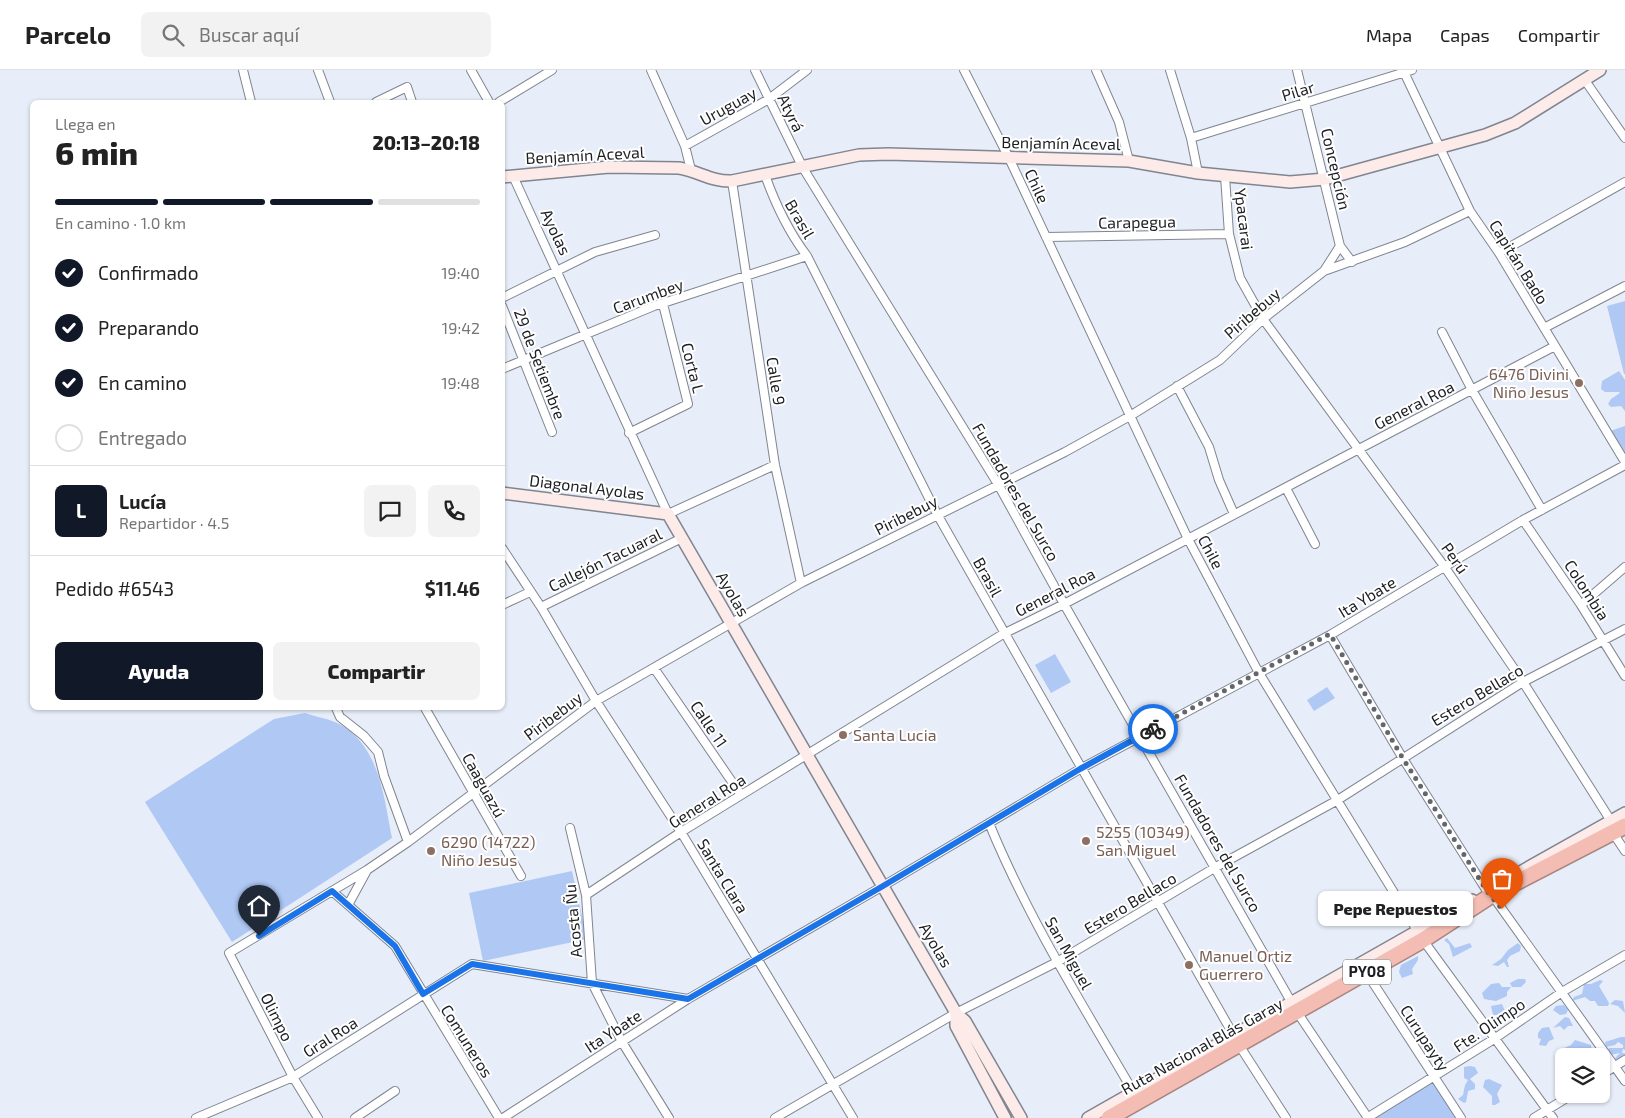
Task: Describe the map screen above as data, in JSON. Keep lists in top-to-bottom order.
{
  "streets": {
    "highway": ["PY08", "Ruta Nacional Blás Garay"],
    "street": [
      "Pilar",
      "Uruguay",
      "Atyrá",
      "Benjamín Aceval",
      "Concepción",
      "Chile",
      "Brasil",
      "Ypacarai",
      "Carapegua",
      "Ayolas",
      "Capitán Bado",
      "Carumbey",
      "Piribebuy",
      "29 de Setiembre",
      "Corta L",
      "Calle 9",
      "General Roa",
      "Diagonal Ayolas",
      "Fundadores del Surco",
      "Perú",
      "Callejón Tacuaral",
      "Colombia",
      "Ita Ybate",
      "Estero Bellaco",
      "Calle 11",
      "Caaguazú",
      "Santa Clara",
      "Acosta Ñu",
      "San Miguel",
      "Olimpo",
      "Fte. Olimpo",
      "Gral Roa",
      "Curupayty",
      "Comuneros"
    ]
  },
  "crossings": [
    ["Pilar", "Concepción"],
    ["Pilar", "Capitán Bado"],
    ["Uruguay", "Atyrá"],
    ["Atyrá", "Benjamín Aceval"],
    ["Atyrá", "Fundadores del Surco"],
    ["Benjamín Aceval", "Concepción"],
    ["Benjamín Aceval", "Chile"],
    ["Benjamín Aceval", "Brasil"],
    ["Benjamín Aceval", "Ypacarai"],
    ["Benjamín Aceval", "Ayolas"],
    ["Benjamín Aceval", "Capitán Bado"],
    ["Benjamín Aceval", "Calle 9"],
    ["Benjamín Aceval", "Fundadores del Surco"],
    ["Chile", "Carapegua"],
    ["Chile", "Piribebuy"],
    ["Chile", "General Roa"],
    ["Chile", "Ita Ybate"],
    ["Chile", "Estero Bellaco"],
    ["Chile", "Fte. Olimpo"],
    ["Chile", "Ruta Nacional Blás Garay"],
    ["Brasil", "Carumbey"],
    ["Brasil", "Piribebuy"],
    ["Brasil", "General Roa"],
    ["Brasil", "Ita Ybate"],
    ["Brasil", "Estero Bellaco"],
    ["Brasil", "Ruta Nacional Blás Garay"],
    ["Ypacarai", "Carapegua"],
    ["Ypacarai", "Piribebuy"],
    ["Ypacarai", "Perú"],
    ["Ayolas", "Carumbey"],
    ["Ayolas", "Piribebuy"],
    ["Ayolas", "Corta L"],
    ["Ayolas", "General Roa"],
    ["Ayolas", "Diagonal Ayolas"],
    ["Ayolas", "Callejón Tacuaral"],
    ["Ayolas", "Ita Ybate"],
    ["Ayolas", "Estero Bellaco"],
    ["Capitán Bado", "Piribebuy"],
    ["Capitán Bado", "General Roa"],
    ["Capitán Bado", "Ita Ybate"],
    ["Carumbey", "29 de Setiembre"],
    ["Carumbey", "Corta L"],
    ["Carumbey", "Calle 9"],
    ["Piribebuy", "Calle 9"],
    ["Piribebuy", "Fundadores del Surco"],
    ["Piribebuy", "Perú"],
    ["Piribebuy", "Calle 11"],
    ["Piribebuy", "Caaguazú"],
    ["Piribebuy", "Santa Clara"],
    ["Piribebuy", "Olimpo"],
    ["Piribebuy", "Comuneros"],
    ["General Roa", "Fundadores del Surco"],
    ["General Roa", "Perú"],
    ["General Roa", "Calle 11"],
    ["General Roa", "Santa Clara"],
    ["General Roa", "Acosta Ñu"],
    ["Fundadores del Surco", "Ita Ybate"],
    ["Fundadores del Surco", "Estero Bellaco"],
    ["Fundadores del Surco", "Fte. Olimpo"],
    ["Fundadores del Surco", "Ruta Nacional Blás Garay"],
    ["Perú", "Ita Ybate"],
    ["Perú", "Estero Bellaco"],
    ["Perú", "Ruta Nacional Blás Garay"],
    ["Callejón Tacuaral", "Santa Clara"],
    ["Colombia", "Ita Ybate"],
    ["Colombia", "Estero Bellaco"],
    ["Ita Ybate", "Santa Clara"],
    ["Ita Ybate", "San Miguel"],
    ["Estero Bellaco", "Santa Clara"],
    ["Estero Bellaco", "San Miguel"],
    ["Acosta Ñu", "Gral Roa"],
    ["Olimpo", "Gral Roa"],
    ["Fte. Olimpo", "Curupayty"],
    ["Gral Roa", "Comuneros"],
    ["Curupayty", "Ruta Nacional Blás Garay"]
  ],
  "places": [
    "6476 Divini Niño Jesus",
    "Santa Lucia",
    "5255 (10349) San Miguel",
    "6290 (14722) Niño Jesus",
    "Pepe Repuestos",
    "Manuel Ortiz Guerrero"
  ],
  "page": {
    "header": "Parcelo",
    "search": "Buscar aquí",
    "nav": ["Mapa", "Capas", "Compartir"],
    "heading": ["6 min", "Llega en", "20:13–20:18"],
    "panel": [
      "Lucía",
      "Repartidor · 4.5",
      "Pedido #6543",
      "$11.46"
    ],
    "bar": "En camino · 1.0 km",
    "list": [
      ["Confirmado", "19:40"],
      ["Preparando", "19:42"],
      ["En camino", "19:48"],
      "Entregado"
    ],
    "round": "L",
    "buttons": ["Ayuda", "Compartir"],
    "bubble": "Pepe Repuestos"
  }
}
